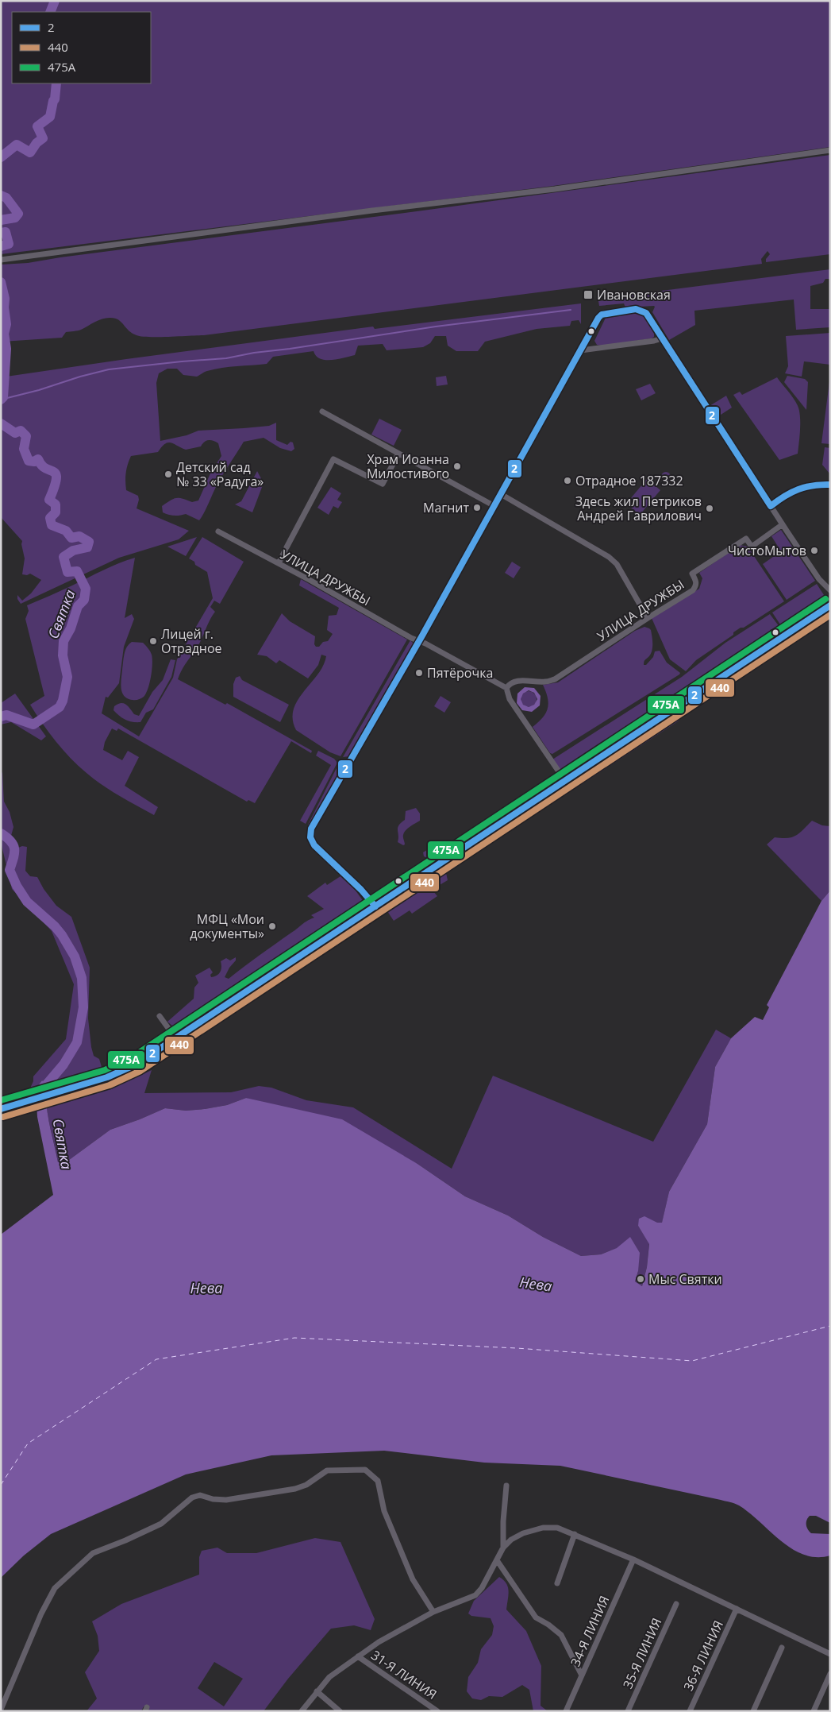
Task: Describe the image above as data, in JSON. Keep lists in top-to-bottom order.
{
  "streets": {
    "street": [
      "УЛИЦА ДРУЖБЫ",
      "34-Я ЛИНИЯ",
      "35-Я ЛИНИЯ",
      "36-Я ЛИНИЯ",
      "31-Я ЛИНИЯ"
    ]
  },
  "water": ["Святка", "Нева"],
  "places": {
    "transit": ["Ивановская"],
    "other": [
      "Храм Иоанна Милостивого",
      "Детский сад № 33 «Радуга»",
      "Отрадное 187332",
      "Магнит",
      "Здесь жил Петриков Андрей Гаврилович",
      "ЧистоМытов",
      "Лицей г. Отрадное",
      "Пятёрочка",
      "МФЦ «Мои документы»",
      "Мыс Святки"
    ]
  },
  "lines": ["transit line 2", "transit line 475А", "transit line 440"],
  "legend": ["2", "440", "475А"]
}
